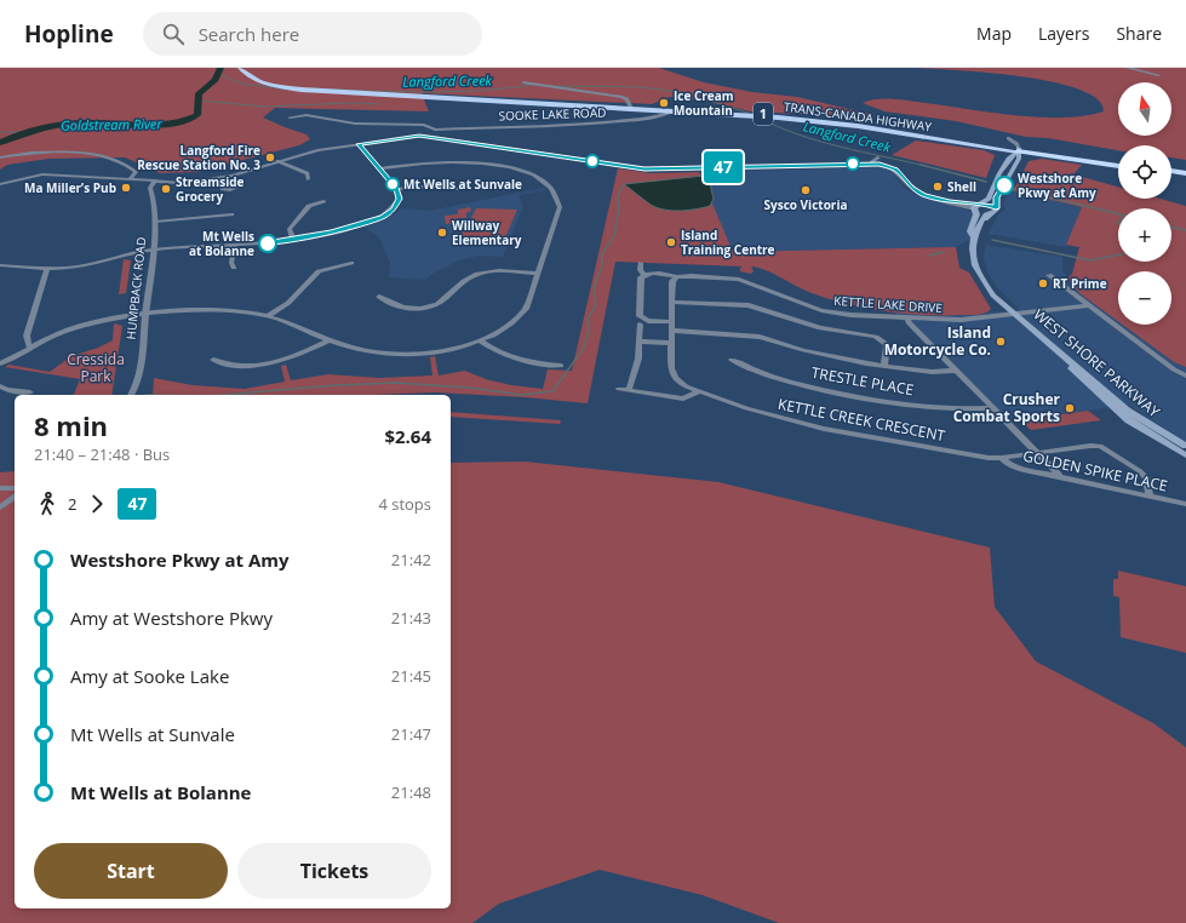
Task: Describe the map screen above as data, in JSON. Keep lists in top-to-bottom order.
{
  "streets": {
    "highway": ["1", "TRANS-CANADA HIGHWAY"],
    "main road": ["WEST SHORE PARKWAY"],
    "street": [
      "SOOKE LAKE ROAD",
      "HUMPBACK ROAD",
      "KETTLE LAKE DRIVE",
      "TRESTLE PLACE",
      "KETTLE CREEK CRESCENT",
      "GOLDEN SPIKE PLACE"
    ]
  },
  "crossings": [
    ["KETTLE LAKE DRIVE", "WEST SHORE PARKWAY"],
    ["KETTLE LAKE DRIVE", "KETTLE CREEK CRESCENT"],
    ["KETTLE CREEK CRESCENT", "GOLDEN SPIKE PLACE"]
  ],
  "water": ["Langford Creek", "Goldstream River"],
  "parks": ["Cressida Park"],
  "places": [
    "Ice Cream Mountain",
    "Langford Fire Rescue Station No. 3",
    "Mt Wells at Sunvale",
    "Westshore Pkwy at Amy",
    "Shell",
    "Ma Miller’s Pub",
    "Streamside Grocery",
    "Sysco Victoria",
    "Willway Elementary",
    "Island Training Centre",
    "Mt Wells at Bolanne",
    "RT Prime",
    "Island Motorcycle Co.",
    "Crusher Combat Sports"
  ],
  "lines": ["bus line 47"],
  "north": "top",
  "page": {
    "header": "Hopline",
    "search": "Search here",
    "nav": ["Map", "Layers", "Share"],
    "on_map": "47",
    "map_buttons": ["+", "−"],
    "heading": ["8 min", "21:40 – 21:48 · Bus", "$2.64"],
    "legs": ["2", "47", "4 stops"],
    "list": [
      {
        "name": "Westshore Pkwy at Amy",
        "value": "21:42"
      },
      {
        "name": "Amy at Westshore Pkwy",
        "value": "21:43"
      },
      {
        "name": "Amy at Sooke Lake",
        "value": "21:45"
      },
      {
        "name": "Mt Wells at Sunvale",
        "value": "21:47"
      },
      {
        "name": "Mt Wells at Bolanne",
        "value": "21:48"
      }
    ],
    "buttons": ["Start", "Tickets"]
  }
}
